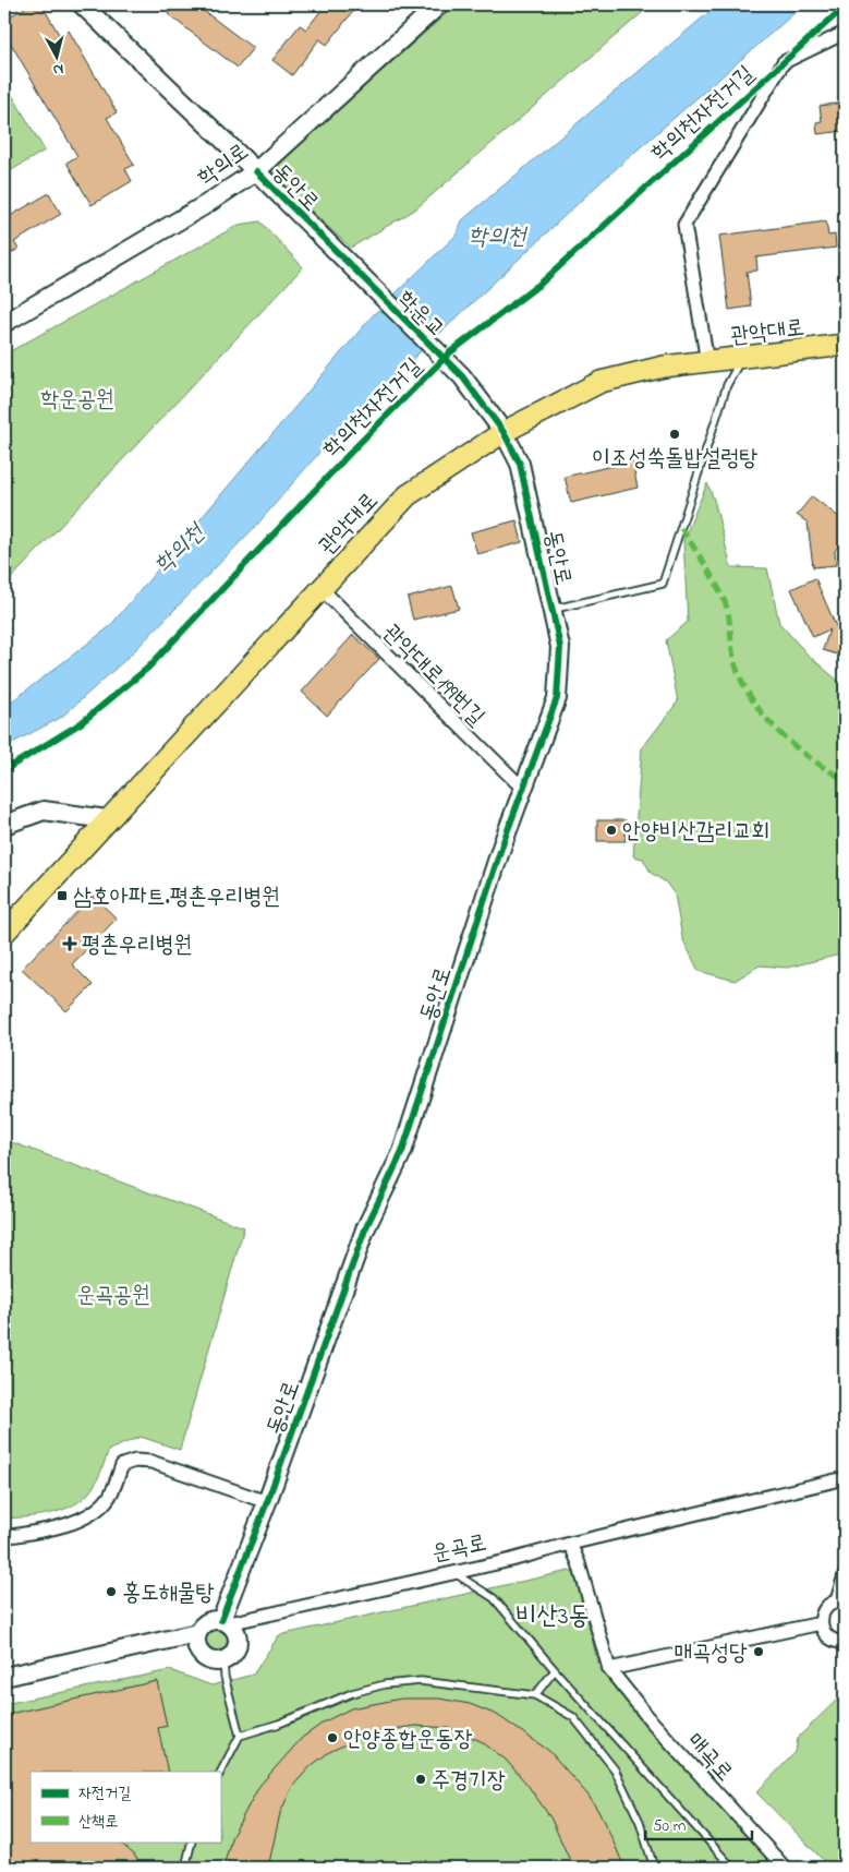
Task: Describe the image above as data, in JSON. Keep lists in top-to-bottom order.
{
  "streets": {
    "main road": ["관악대로"],
    "street": [
      "학의로",
      "동안로",
      "학운교",
      "관악대로199번길",
      "운곡로",
      "매곡로"
    ],
    "cycle path": ["학의천자전거길"]
  },
  "crossings": [
    ["학의로", "동안로"],
    ["동안로", "학운교"],
    ["동안로", "관악대로"],
    ["동안로", "관악대로199번길"],
    ["동안로", "운곡로"],
    ["관악대로", "관악대로199번길"]
  ],
  "districts": ["비산3동"],
  "water": ["학의천"],
  "parks": ["학운공원", "운곡공원"],
  "places": {
    "other": [
      "이조성쑥돌밥설렁탕",
      "안양비산감리교회",
      "홍도해물탕",
      "매곡성당",
      "안양종합운동장",
      "주경기장"
    ],
    "transit": ["삼호아파트.평촌우리병원"],
    "health": ["평촌우리병원"]
  },
  "legend": ["자전거길", "산책로"],
  "scale_bar": "50 m",
  "north": "bottom"
}
